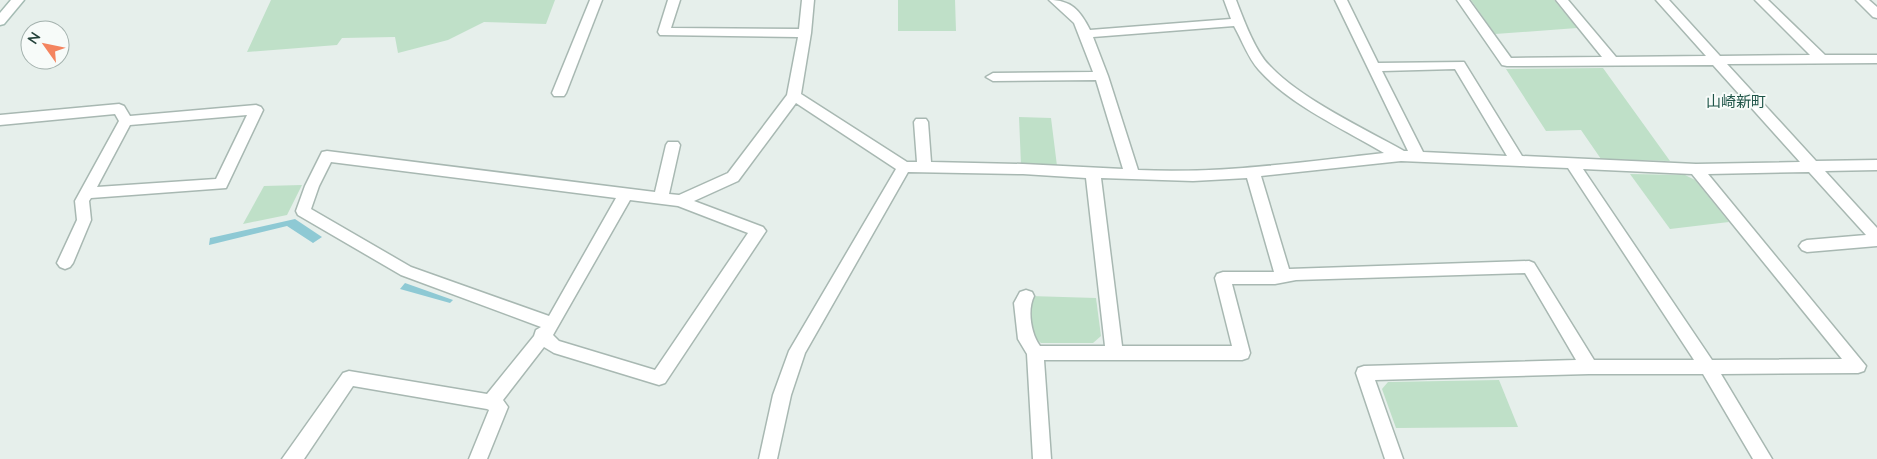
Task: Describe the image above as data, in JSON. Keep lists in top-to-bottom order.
{
  "districts": ["山崎新町"],
  "north": "top left"
}
